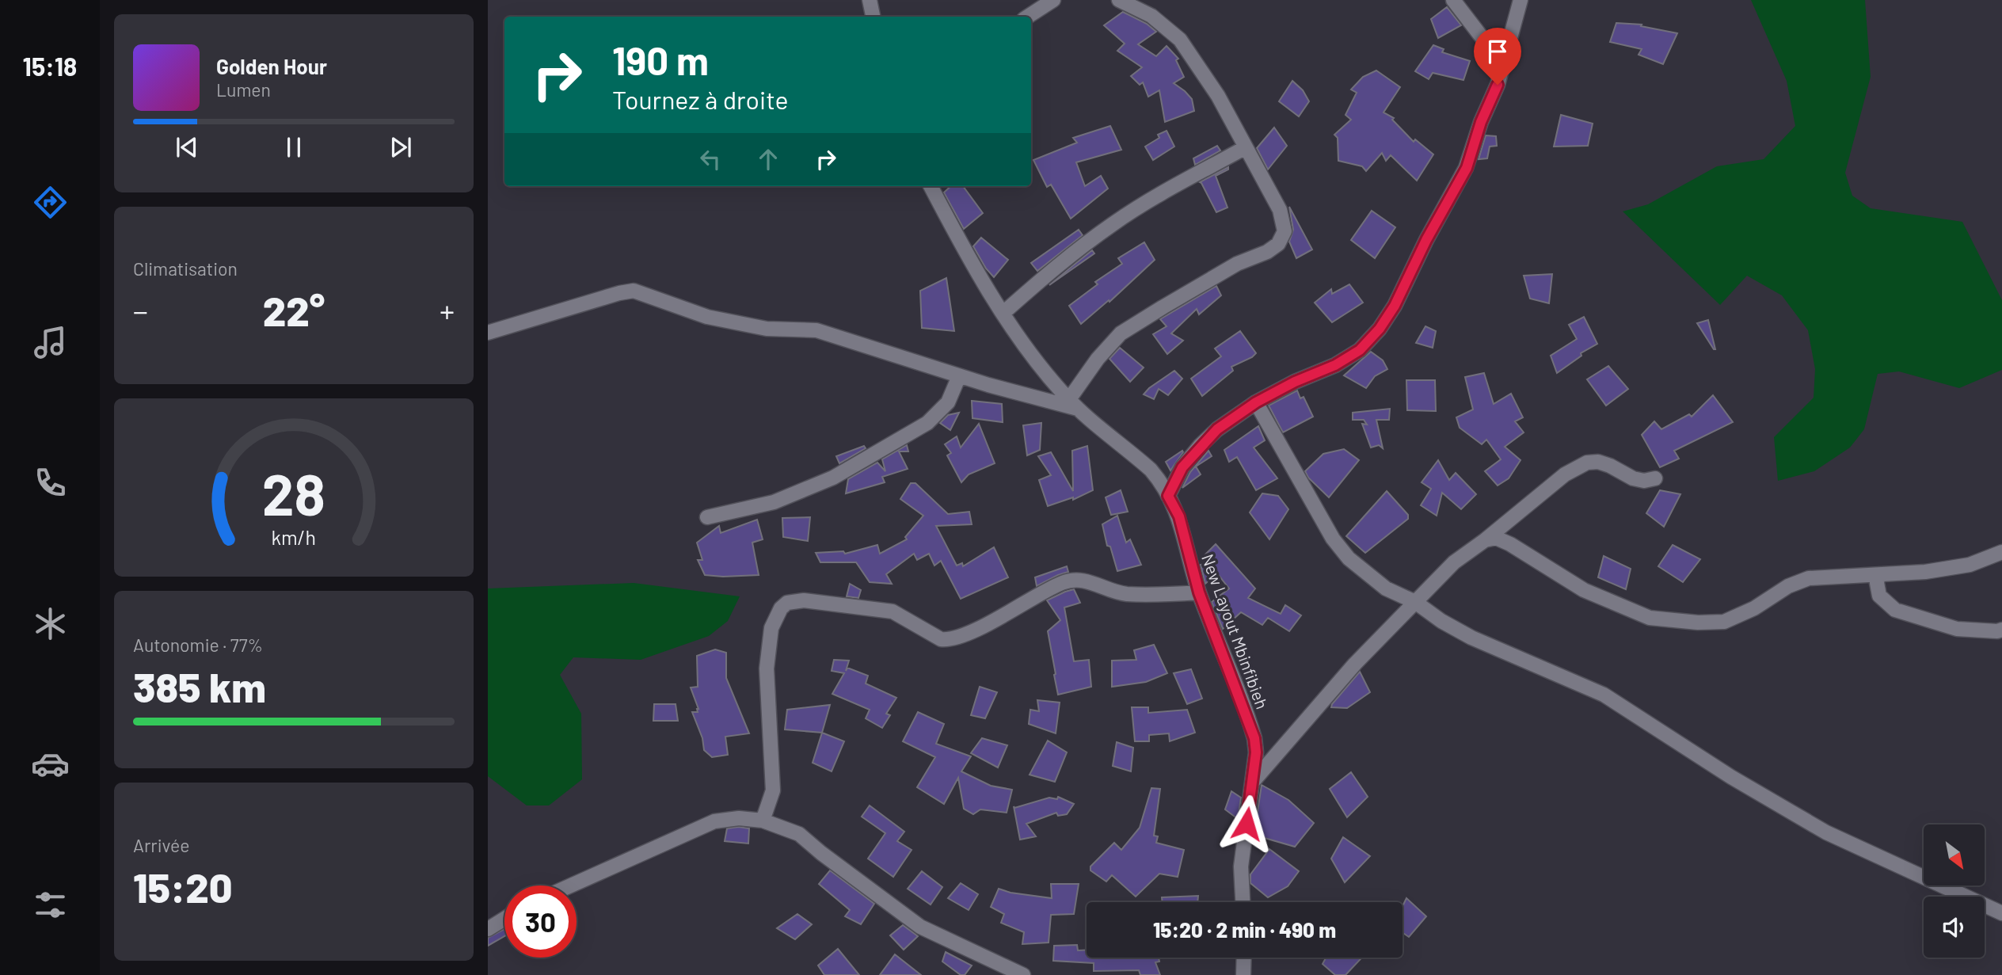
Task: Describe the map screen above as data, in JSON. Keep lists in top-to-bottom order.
{
  "streets": {
    "street": ["New Layout Mbinfibieh"]
  },
  "north": "bottom right",
  "page": {
    "tabs": "15:18",
    "turn": ["190 m", "Tournez à droite"],
    "song": ["Golden Hour", "Lumen"],
    "tile": [
      "Climatisation",
      ["Autonomie · 77%", "385 km"],
      ["Arrivée", "15:20"]
    ],
    "heat": ["−", "22°", "+"],
    "limit": "30",
    "trip": "15:20 · 2 min · 490 m",
    "gauge": ["28", "km/h"]
  }
}
